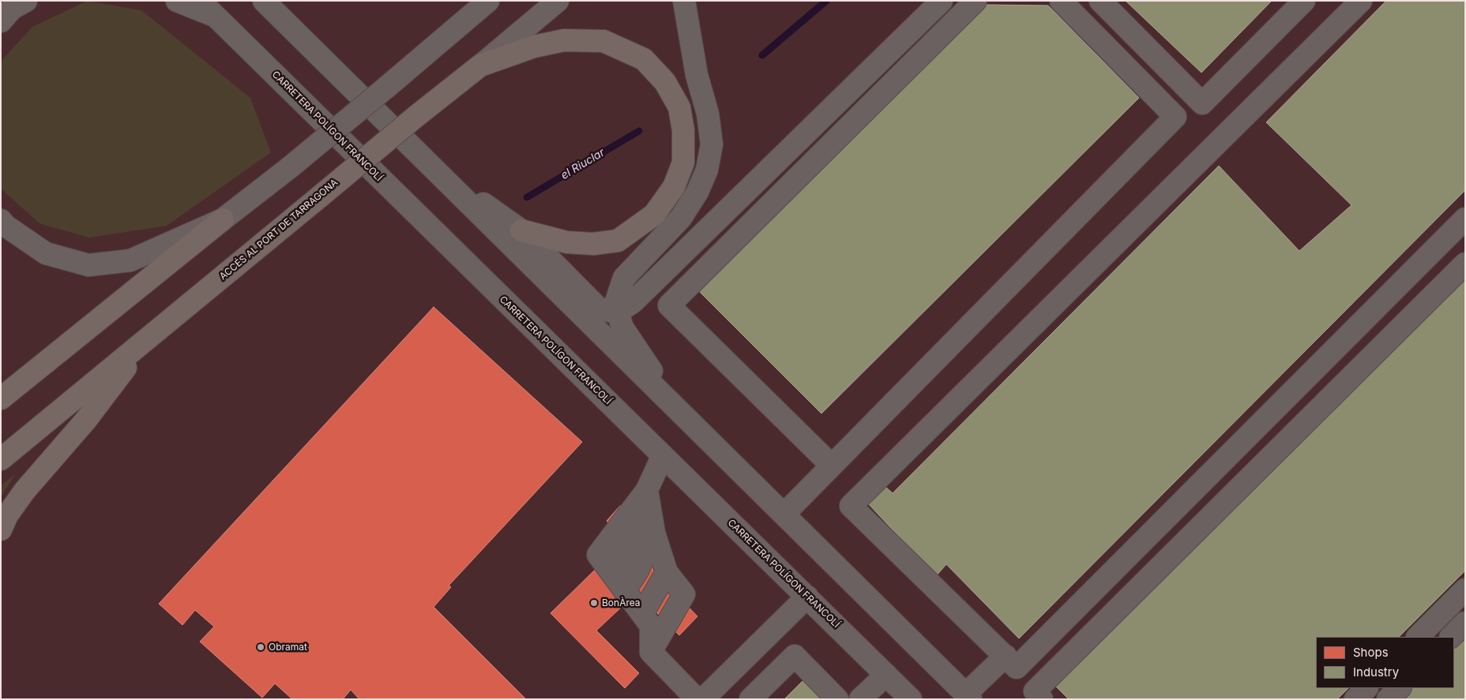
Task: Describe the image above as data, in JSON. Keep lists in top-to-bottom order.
{
  "streets": {
    "highway": ["ACCÉS AL PORT DE TARRAGONA"],
    "street": ["CARRETERA POLÍGON FRANCOLÍ"]
  },
  "water": ["el Riuclar"],
  "places": ["BonÀrea", "Obramat"],
  "legend": ["Shops", "Industry"]
}
